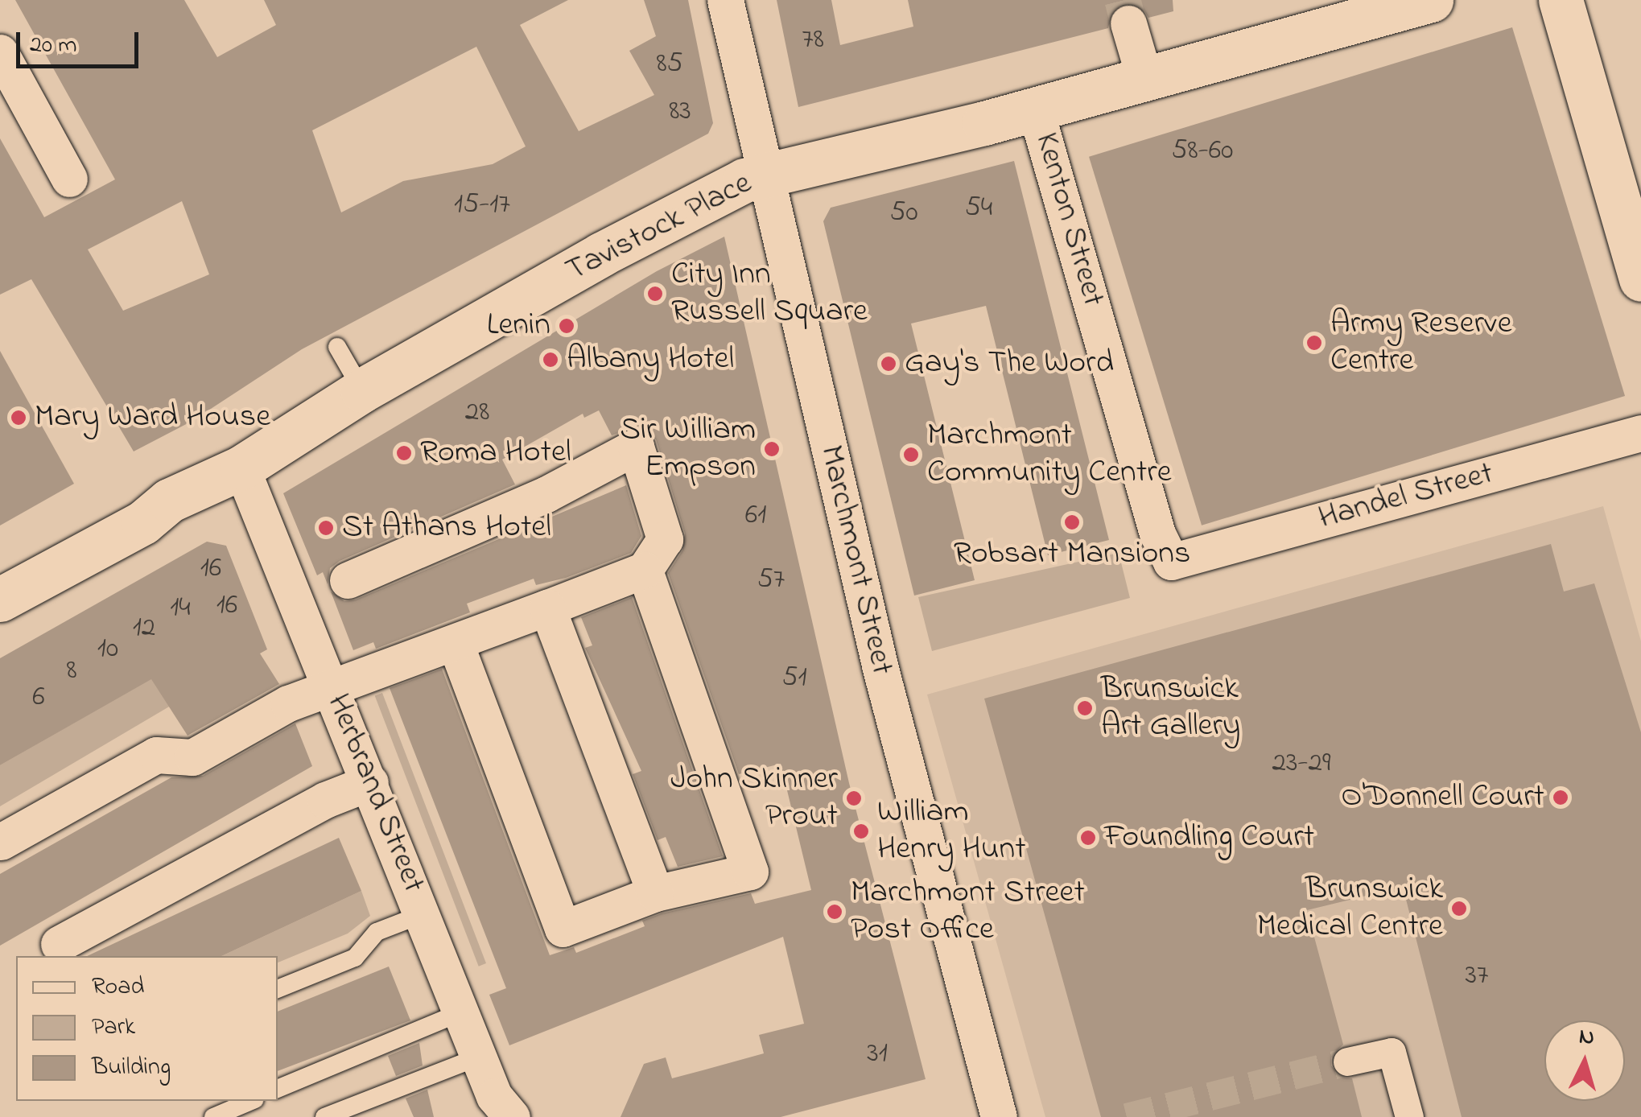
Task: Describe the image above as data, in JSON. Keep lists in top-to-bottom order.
{
  "streets": {
    "street": [
      "Kenton Street",
      "Tavistock Place",
      "Handel Street",
      "Marchmont Street",
      "Herbrand Street"
    ]
  },
  "crossings": [
    ["Kenton Street", "Tavistock Place"],
    ["Kenton Street", "Handel Street"],
    ["Tavistock Place", "Marchmont Street"],
    ["Tavistock Place", "Herbrand Street"]
  ],
  "places": [
    "City Inn Russell Square",
    "Lenin",
    "Army Reserve Centre",
    "Albany Hotel",
    "Gay's The Word",
    "Mary Ward House",
    "Sir William Empson",
    "Roma Hotel",
    "Marchmont Community Centre",
    "Robsart Mansions",
    "St Athans Hotel",
    "Brunswick Art Gallery",
    "O'Donnell Court",
    "John Skinner Prout",
    "William Henry Hunt",
    "Foundling Court",
    "Brunswick Medical Centre",
    "Marchmont Street Post Office"
  ],
  "house_numbers": [
    "78",
    "85",
    "83",
    "58-60",
    "15-17",
    "54",
    "50",
    "28",
    "61",
    "16",
    "57",
    "16",
    "14",
    "12",
    "10",
    "8",
    "51",
    "6",
    "23-29",
    "37",
    "31"
  ],
  "legend": ["Road", "Park", "Building"],
  "scale_bar": "20 m",
  "north": "top"
}
